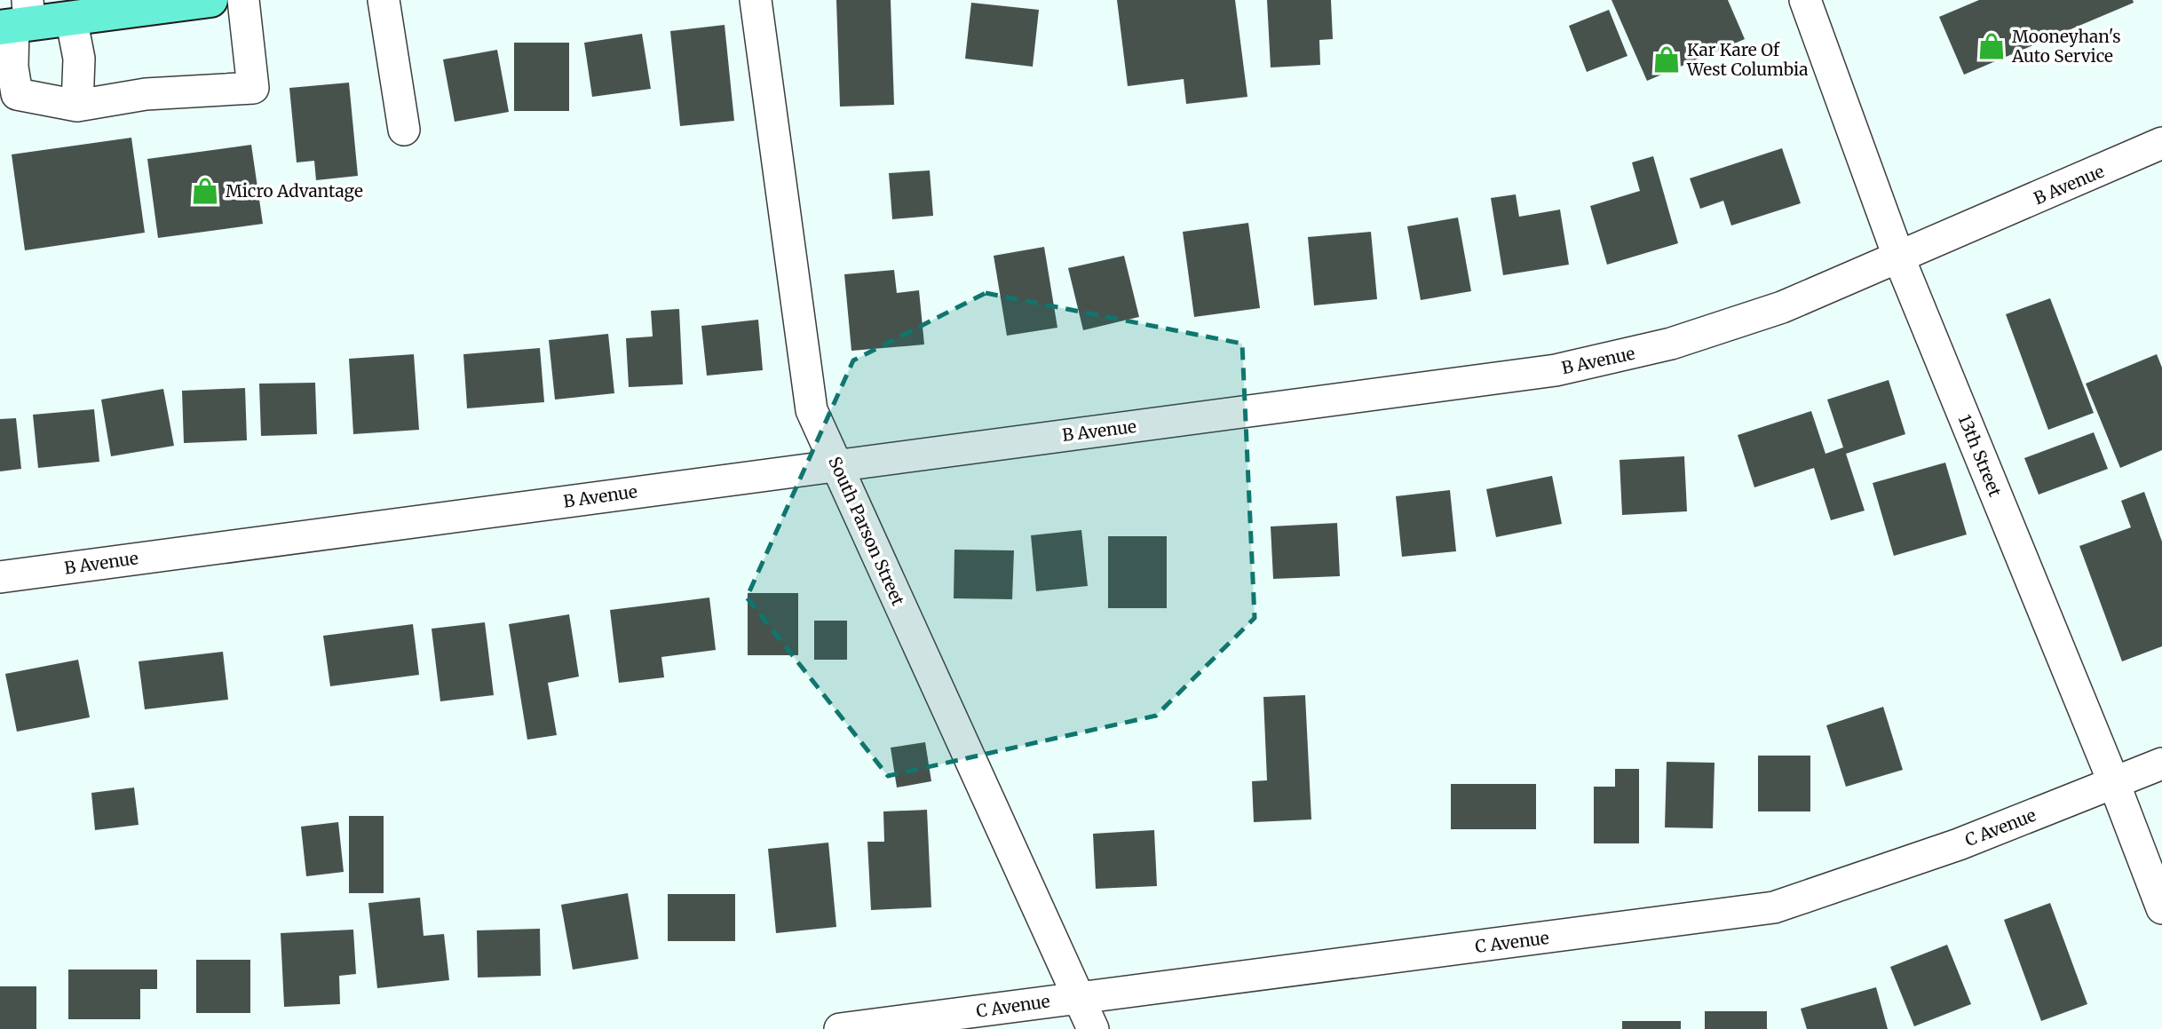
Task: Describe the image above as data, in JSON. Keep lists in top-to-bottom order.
{
  "streets": {
    "street": [
      "B Avenue",
      "13th Street",
      "South Parson Street",
      "C Avenue"
    ]
  },
  "crossings": [
    ["B Avenue", "13th Street"],
    ["B Avenue", "South Parson Street"],
    ["13th Street", "C Avenue"],
    ["South Parson Street", "C Avenue"]
  ],
  "places": {
    "shop": ["Mooneyhan's Auto Service", "Kar Kare Of West Columbia", "Micro Advantage"]
  }
}
